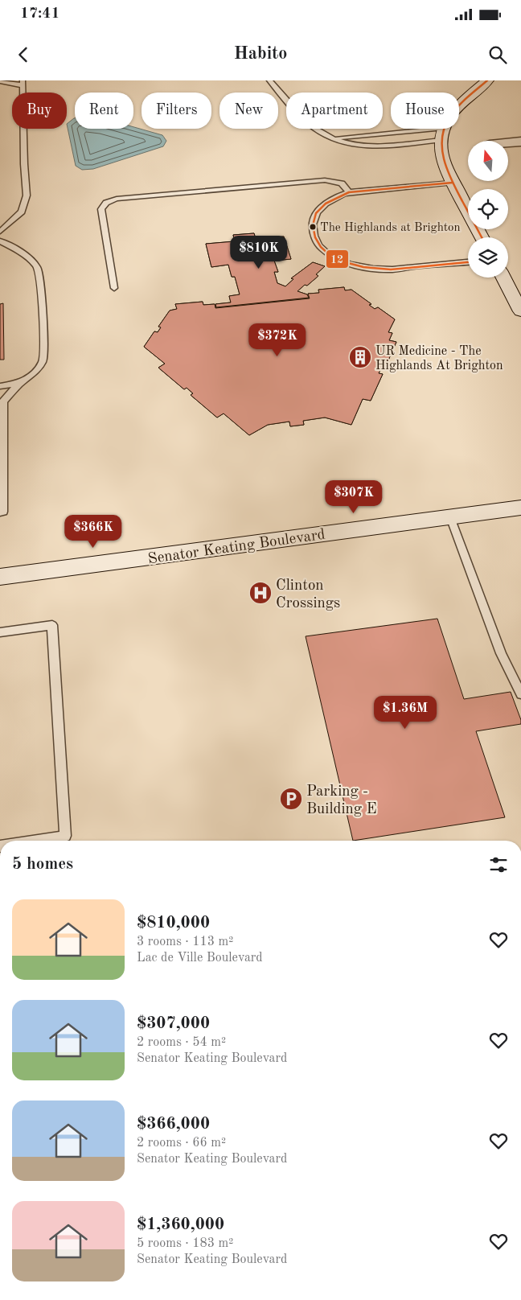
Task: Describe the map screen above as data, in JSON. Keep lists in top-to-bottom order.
{
  "streets": {
    "street": ["Senator Keating Boulevard"]
  },
  "places": {
    "other": ["The Highlands at Brighton"],
    "building": ["UR Medicine - The Highlands At Brighton"],
    "hospital": ["Clinton Crossings"],
    "parking": ["Parking - Building E"]
  },
  "lines": ["transit line 12"],
  "north": "top",
  "page": {
    "status": "17:41",
    "header": "Habito",
    "chip": [
      "Buy",
      "Rent",
      "Filters",
      "New",
      "Apartment",
      "House"
    ],
    "price": [
      "$810K",
      "$372K",
      "$307K",
      "$366K",
      "$1.36M"
    ],
    "heading": "5 homes",
    "list": [
      {
        "name": "$810,000",
        "note": "3 rooms · 113 m² · Lac de Ville Boulevard"
      },
      {
        "name": "$307,000",
        "note": "2 rooms · 54 m² · Senator Keating Boulevard"
      },
      {
        "name": "$366,000",
        "note": "2 rooms · 66 m² · Senator Keating Boulevard"
      },
      {
        "name": "$1,360,000",
        "note": "5 rooms · 183 m² · Senator Keating Boulevard"
      }
    ]
  }
}
